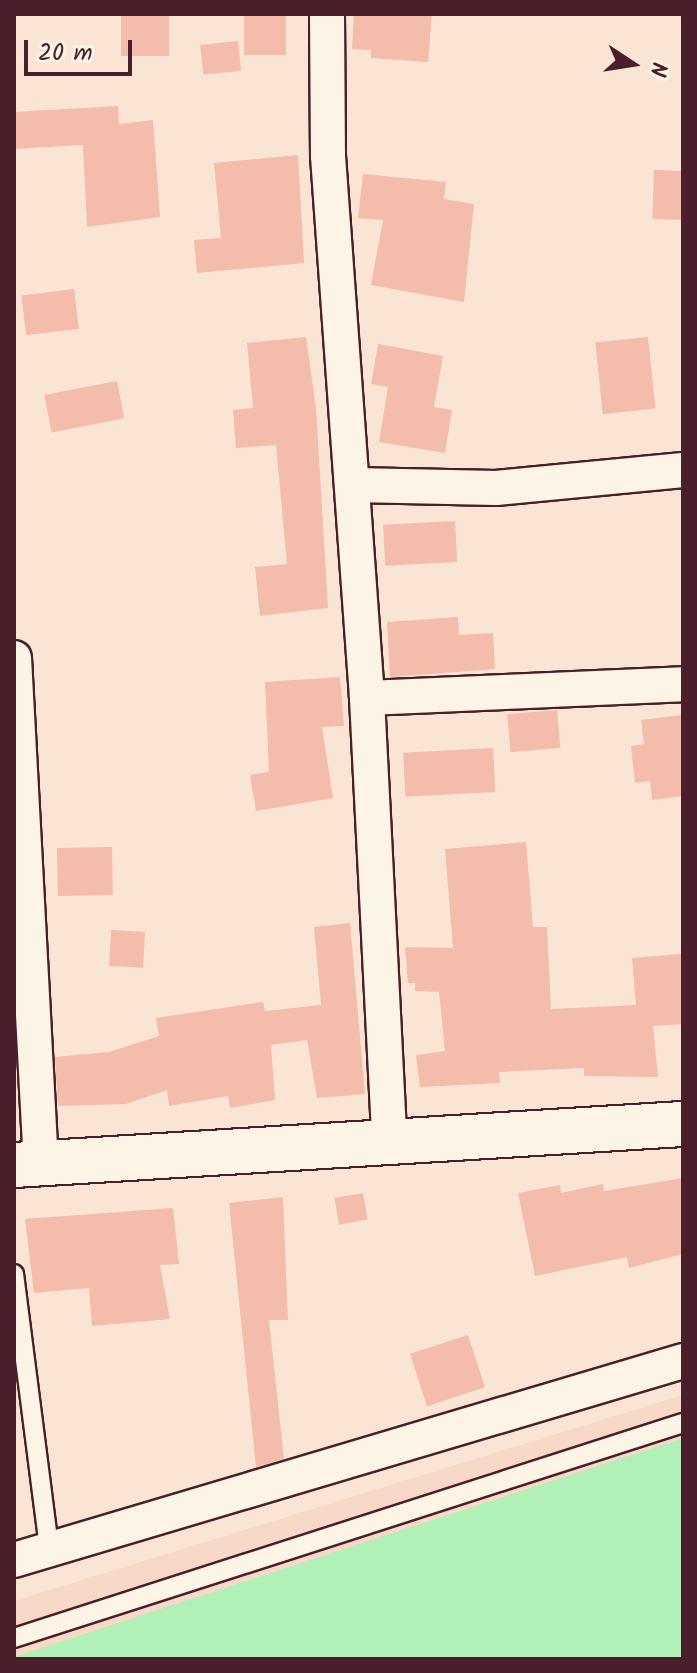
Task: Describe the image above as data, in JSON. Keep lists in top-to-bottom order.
{
  "scale_bar": "20 m",
  "north": "right"
}
